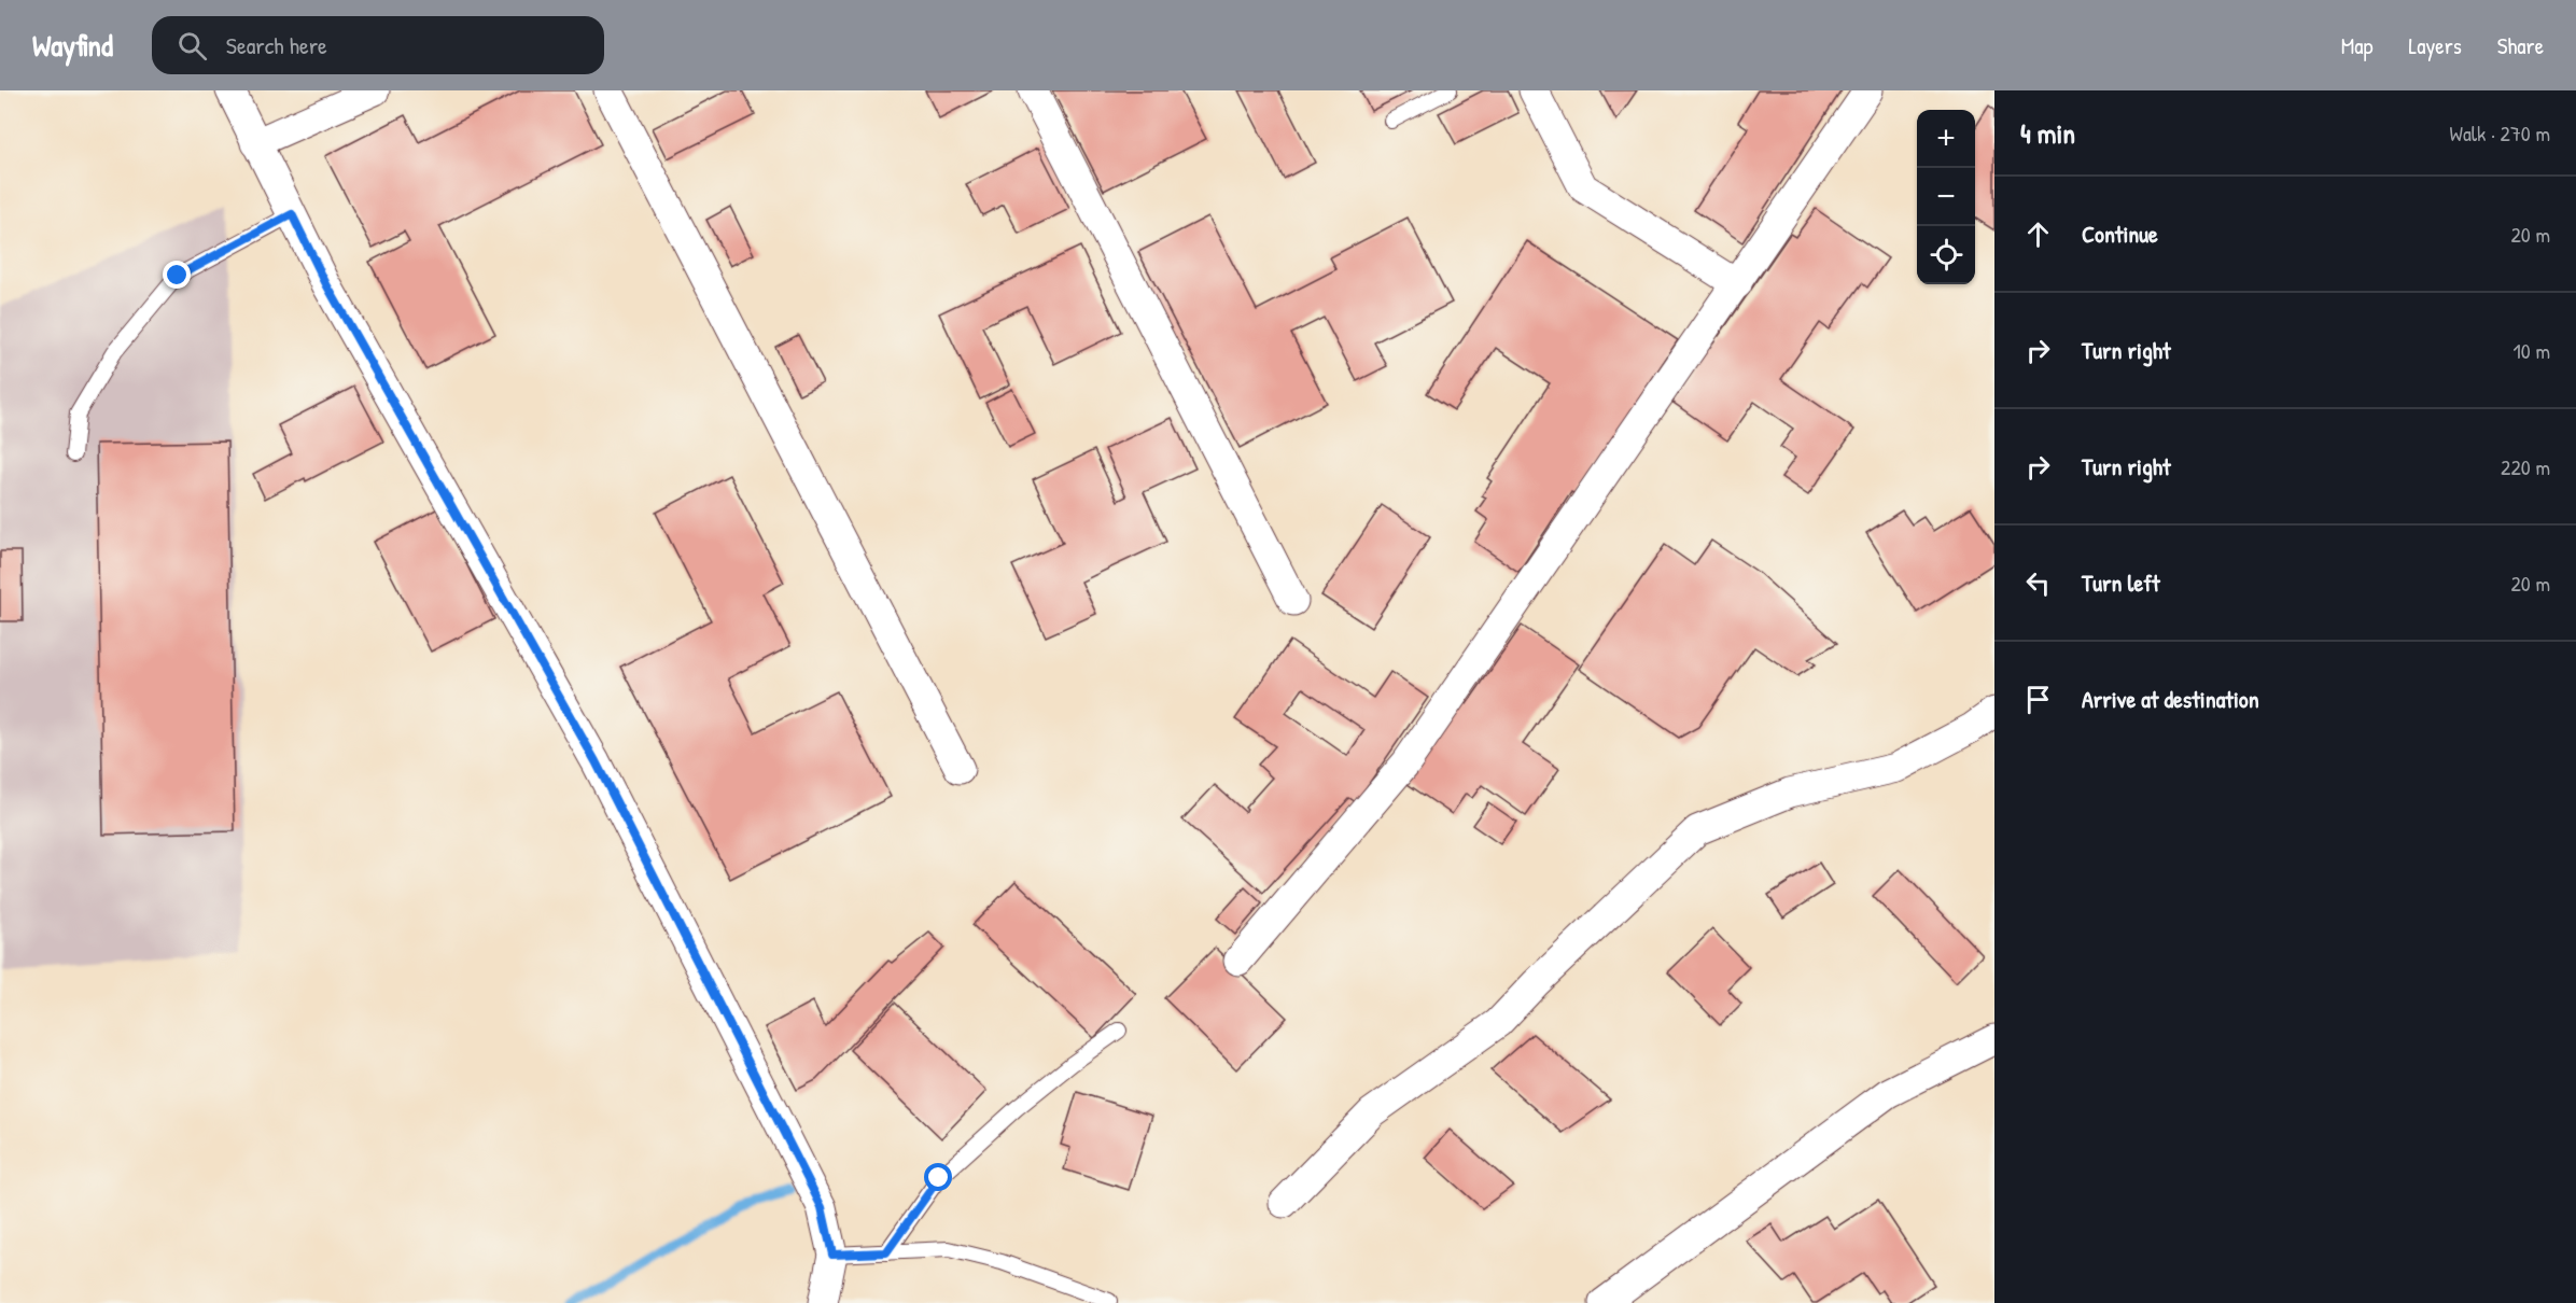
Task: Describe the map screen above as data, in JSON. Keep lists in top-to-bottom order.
{
  "page": {
    "header": "Wayfind",
    "search": "Search here",
    "nav": ["Map", "Layers", "Share"],
    "heading": ["4 min", "Walk · 270 m"],
    "map_buttons": ["+", "−"],
    "list": [
      ["Continue", "20 m"],
      ["Turn right", "10 m"],
      ["Turn right", "220 m"],
      ["Turn left", "20 m"],
      "Arrive at destination"
    ]
  }
}
